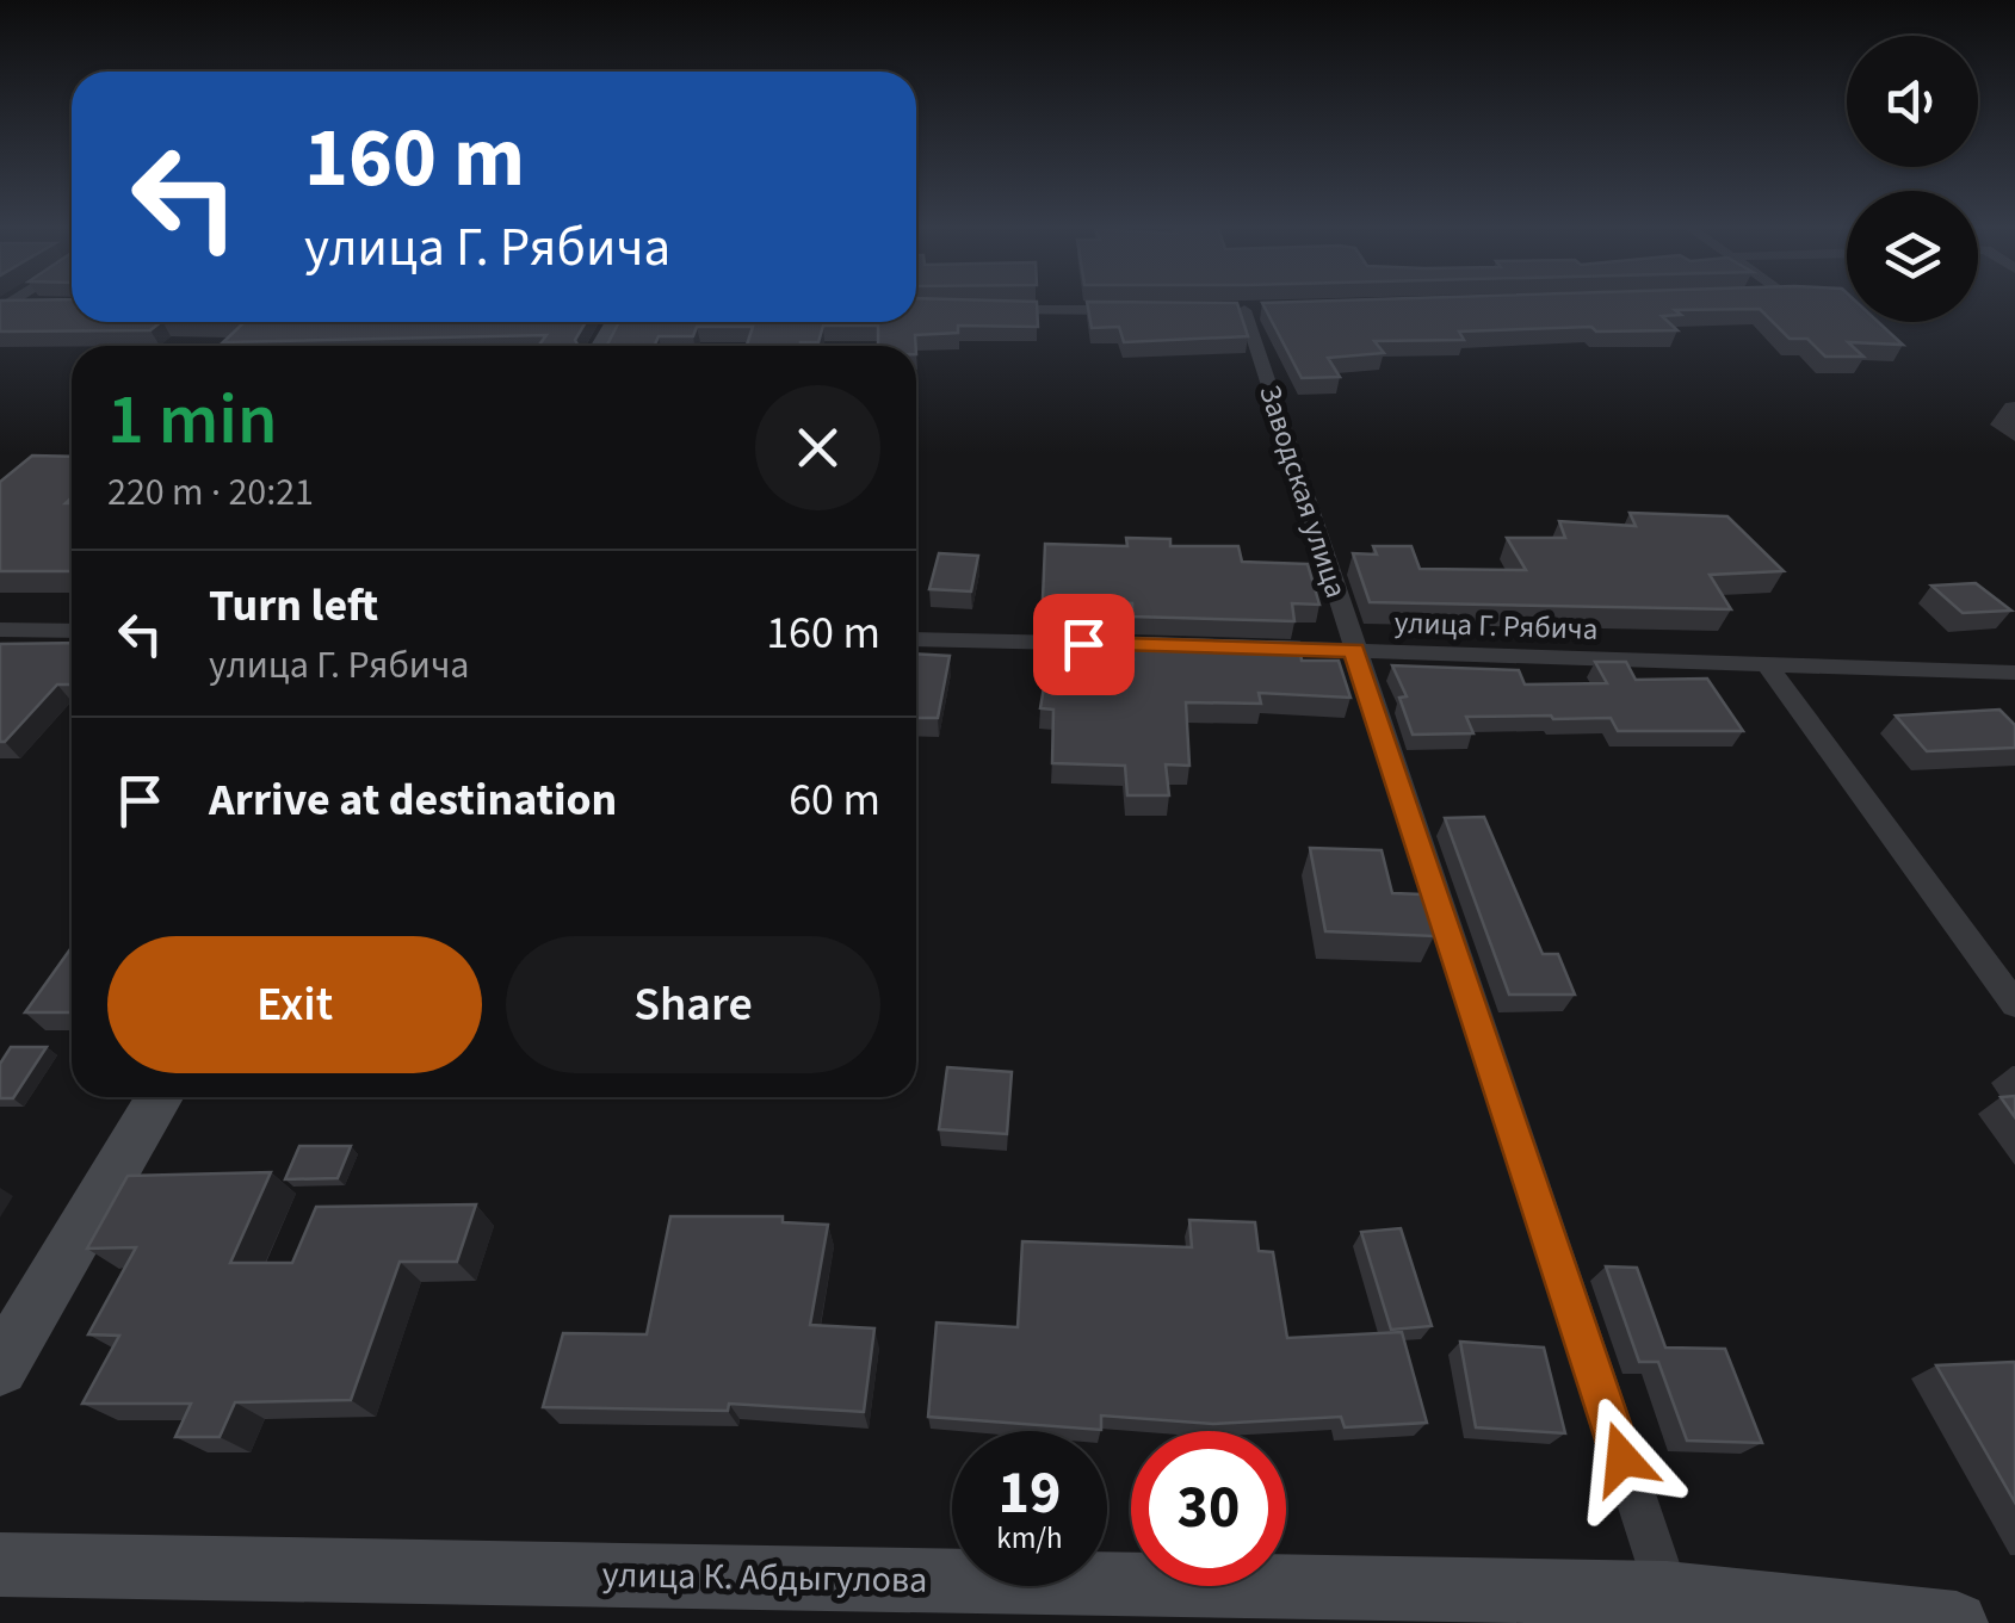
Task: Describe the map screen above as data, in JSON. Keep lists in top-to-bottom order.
{
  "streets": {
    "street": ["Заводская улица", "улица Г. Рябича", "улица К. Абдыгулова"]
  },
  "crossings": [
    ["Заводская улица", "улица Г. Рябича"],
    ["Заводская улица", "улица К. Абдыгулова"]
  ],
  "page": {
    "turn": ["160 m", "улица Г. Рябича"],
    "heading": ["1 min", "220 m · 20:21"],
    "list": [
      {
        "name": "Turn left",
        "note": "улица Г. Рябича",
        "value": "160 m"
      },
      {
        "name": "Arrive at destination",
        "value": "60 m"
      }
    ],
    "buttons": ["Exit", "Share"],
    "speed": "19 km/h",
    "limit": "30"
  }
}
